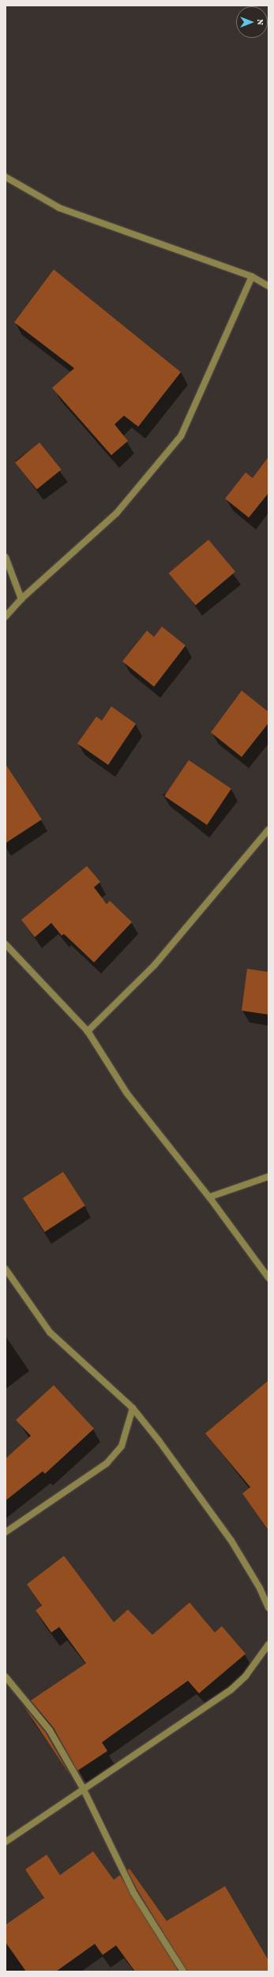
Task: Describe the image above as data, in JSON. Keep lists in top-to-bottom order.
{
  "north": "right"
}
